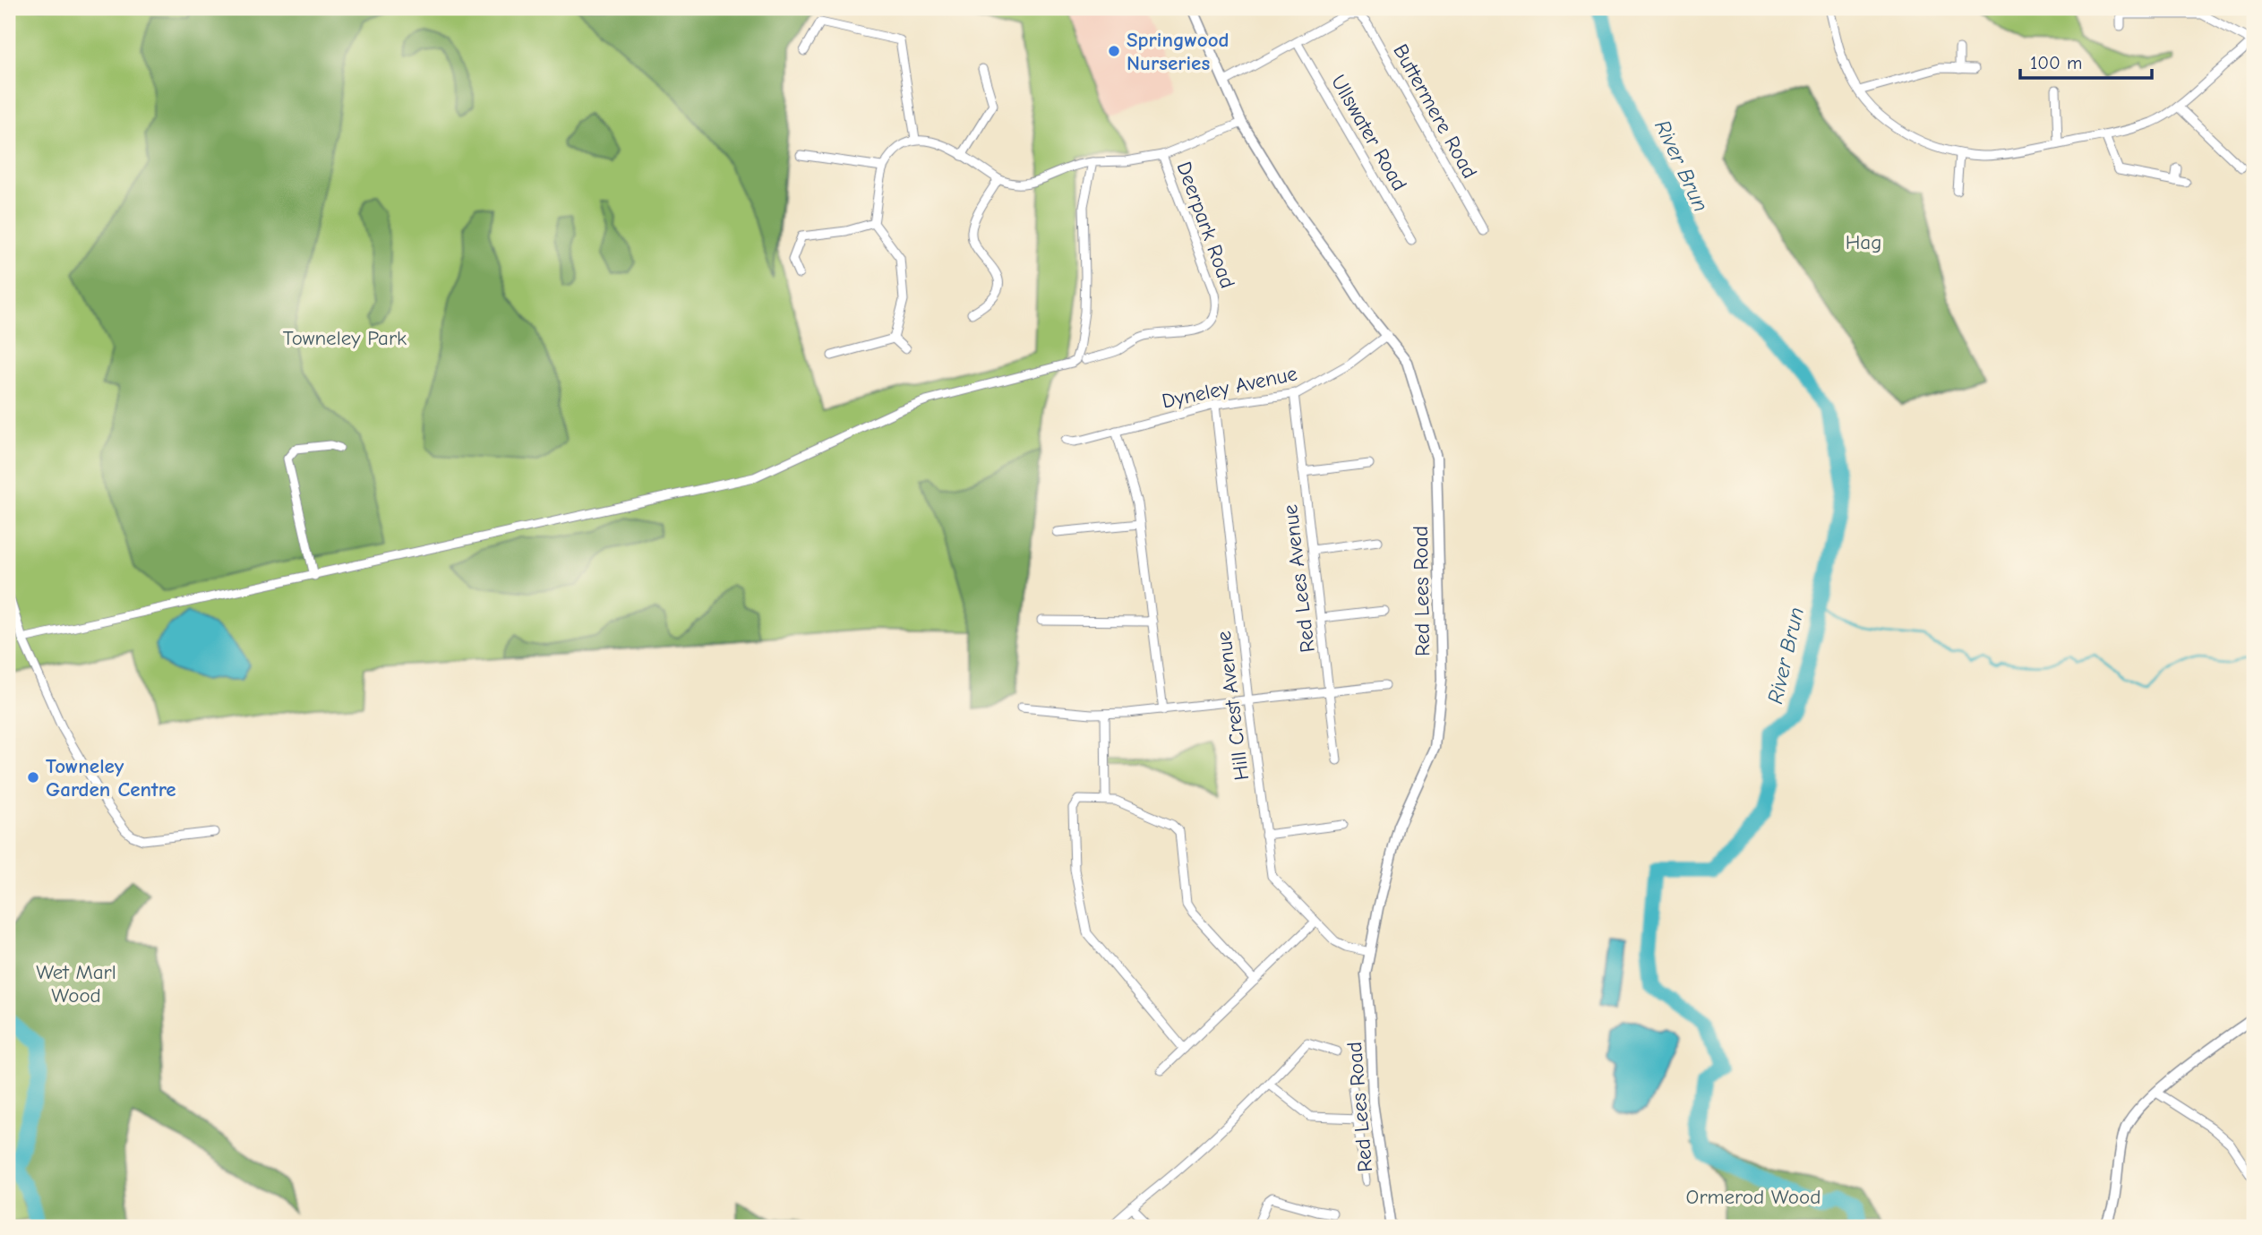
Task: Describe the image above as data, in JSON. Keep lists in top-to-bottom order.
{
  "streets": {
    "street": [
      "Buttermere Road",
      "Ullswater Road",
      "Deerpark Road",
      "Dyneley Avenue",
      "Red Lees Avenue",
      "Red Lees Road",
      "Hill Crest Avenue"
    ]
  },
  "crossings": [
    ["Buttermere Road", "Ullswater Road"],
    ["Dyneley Avenue", "Red Lees Avenue"],
    ["Dyneley Avenue", "Red Lees Road"],
    ["Dyneley Avenue", "Hill Crest Avenue"],
    ["Red Lees Road", "Hill Crest Avenue"]
  ],
  "water": ["River Brun"],
  "parks": [
    "Hag",
    "Towneley Park",
    "Wet Marl Wood",
    "Ormerod Wood"
  ],
  "places": ["Springwood Nurseries", "Towneley Garden Centre"],
  "scale_bar": "100 m"
}
